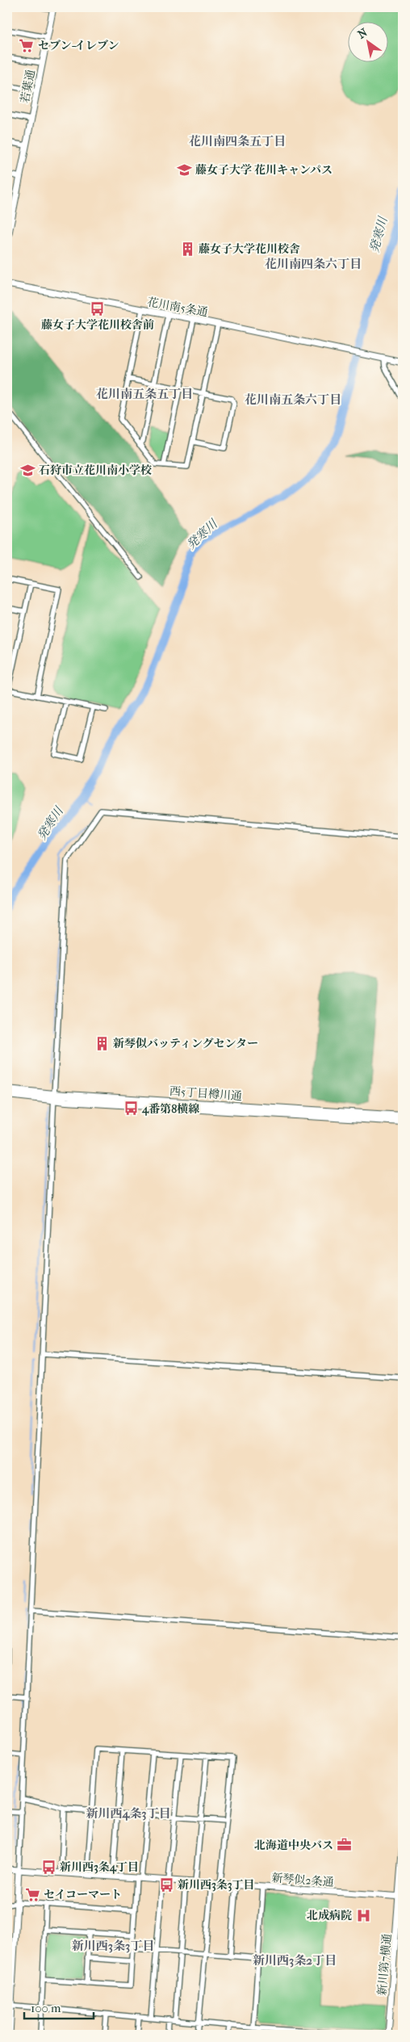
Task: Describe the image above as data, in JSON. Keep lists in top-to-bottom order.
{
  "streets": {
    "main road": ["西5丁目樽川通"],
    "street": [
      "若葉通",
      "花川南5条通",
      "新琴似2条通",
      "新川第7横通"
    ]
  },
  "crossings": [
    ["新琴似2条通", "新川第7横通"]
  ],
  "districts": [
    "花川南四条五丁目",
    "花川南四条六丁目",
    "花川南五条五丁目",
    "花川南五条六丁目",
    "新川西4条3丁目",
    "新川西3条3丁目",
    "新川西3条2丁目"
  ],
  "water": ["発寒川"],
  "places": {
    "supermarket": ["セブン-イレブン", "セイコーマート"],
    "school or university": ["藤女子大学 花川キャンパス", "石狩市立花川南小学校"],
    "building": ["藤女子大学花川校舎", "新琴似バッティングセンター"],
    "bus stop": [
      "藤女子大学花川校舎前",
      "4番第8横線",
      "新川西3条4丁目",
      "新川西3条3丁目"
    ],
    "office": ["北海道中央バス"],
    "hospital": ["北成病院"]
  },
  "scale_bar": "100 m",
  "north": "top left"
}
